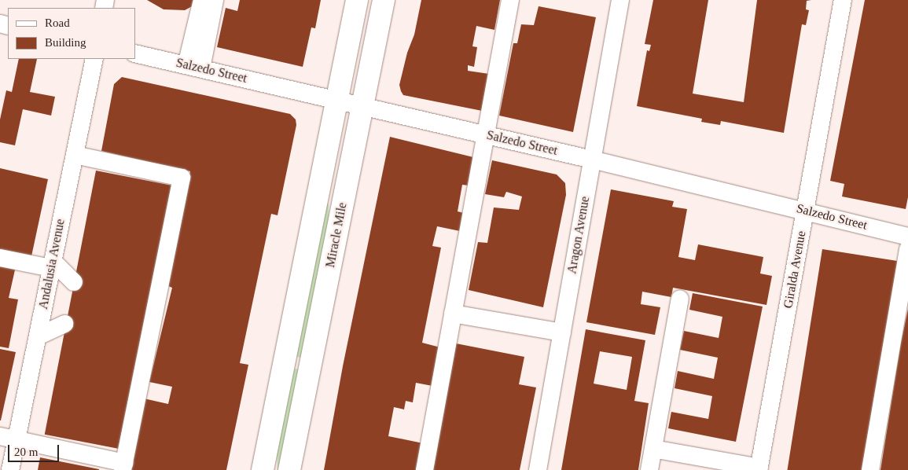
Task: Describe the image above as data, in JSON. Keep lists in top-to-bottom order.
{
  "streets": {
    "main road": ["Miracle Mile"],
    "street": [
      "Salzedo Street",
      "Aragon Avenue",
      "Andalusia Avenue",
      "Giralda Avenue"
    ]
  },
  "crossings": [
    ["Salzedo Street", "Miracle Mile"],
    ["Salzedo Street", "Aragon Avenue"],
    ["Salzedo Street", "Giralda Avenue"]
  ],
  "legend": ["Road", "Building"],
  "scale_bar": "20 m"
}
